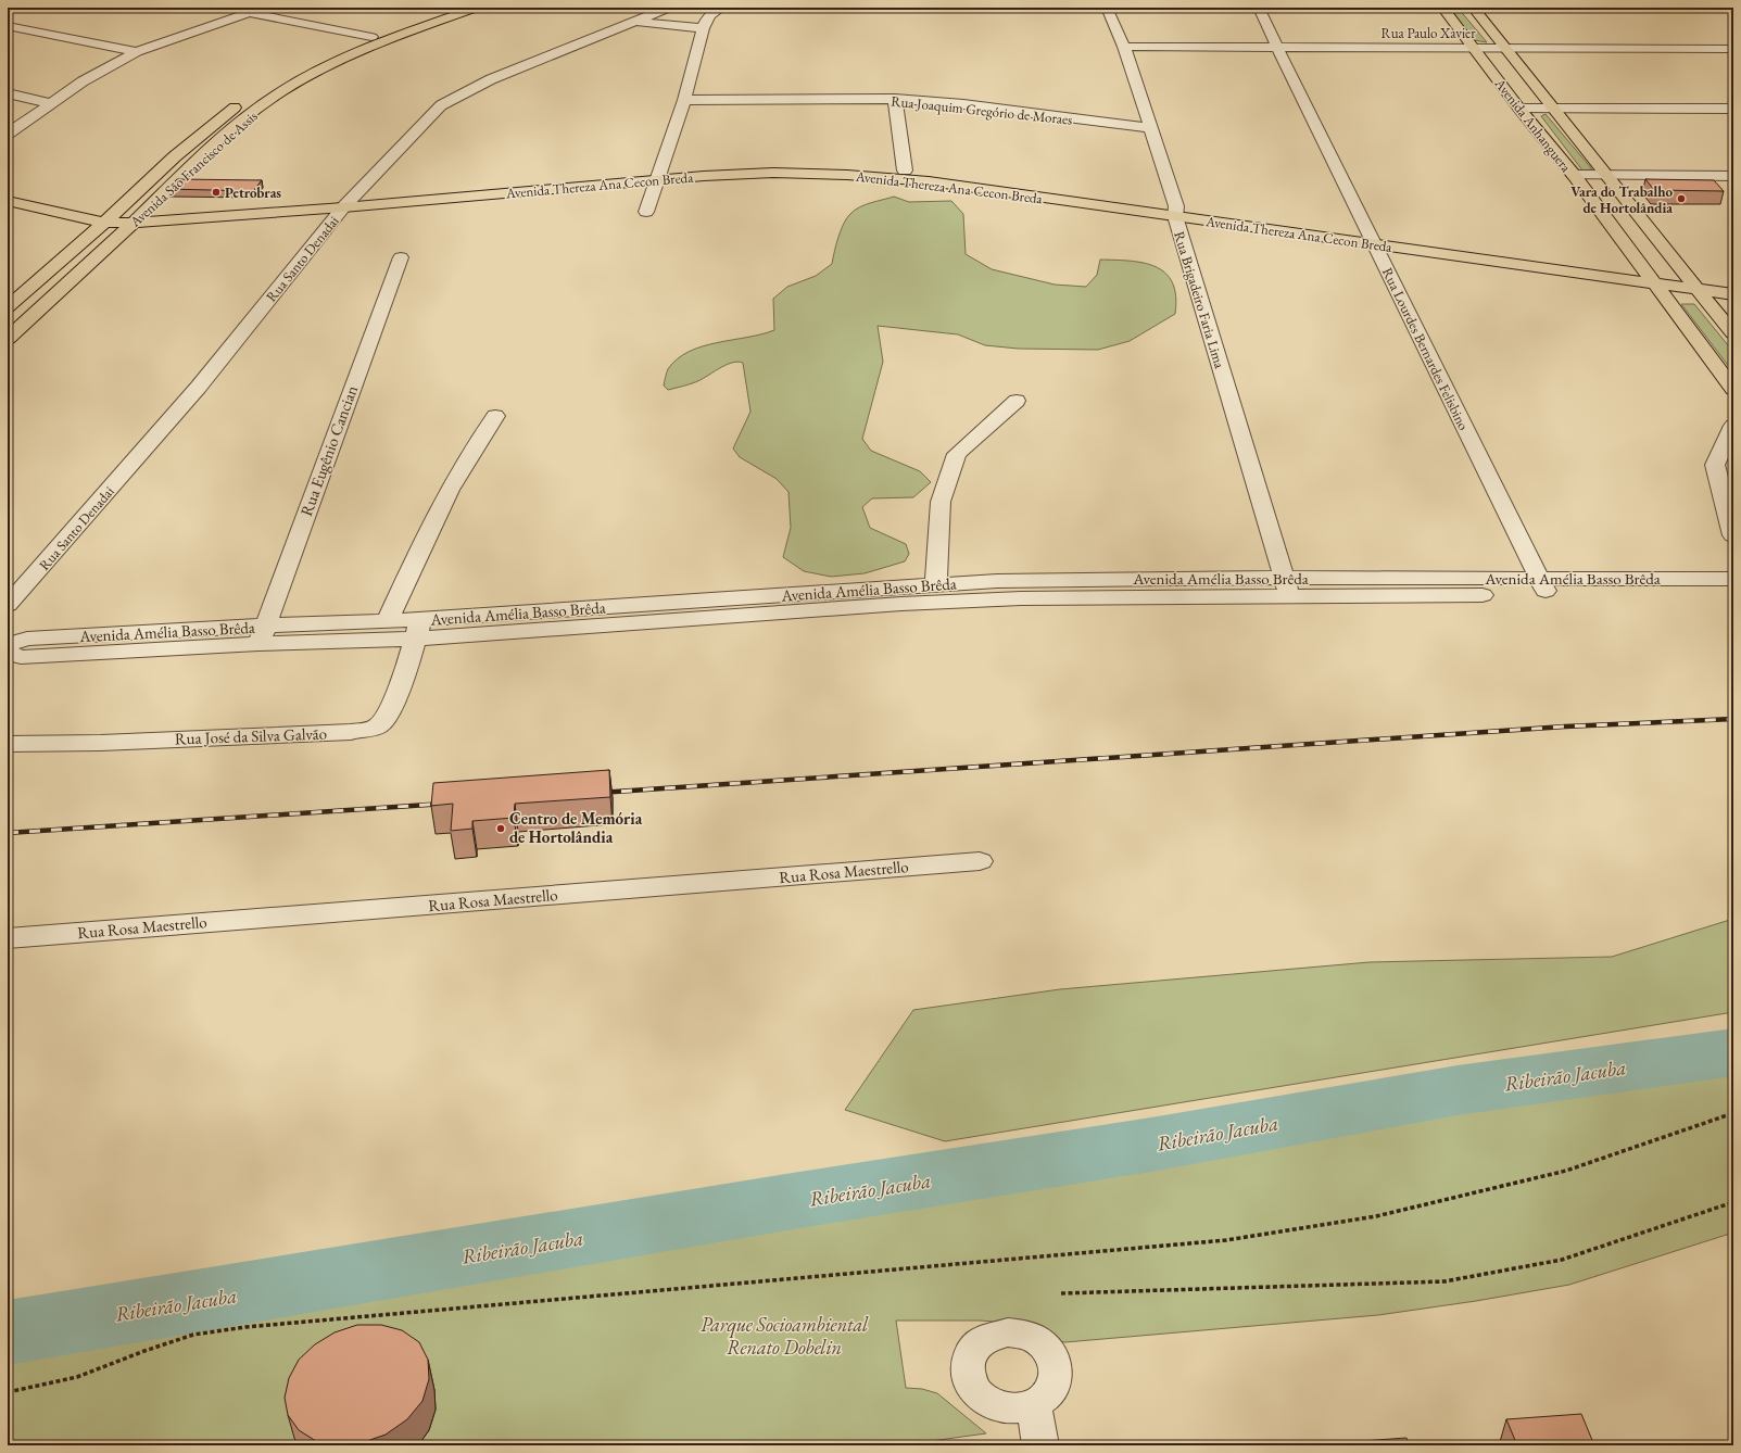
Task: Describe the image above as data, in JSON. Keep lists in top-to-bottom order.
{
  "streets": {
    "main road": ["Avenida Anhanguera", "Avenida São Francisco de Assis", "Avenida Thereza Ana Cecon Breda"],
    "street": [
      "Rua Paulo Xavier",
      "Rua Joaquim Gregório de Moraes",
      "Rua Santo Denadai",
      "Rua Brigadeiro Faria Lima",
      "Rua Lourdes Bernardes Felisbino",
      "Rua Eugênio Cancian",
      "Avenida Amélia Basso Brêda",
      "Rua José da Silva Galvão",
      "Rua Rosa Maestrello"
    ]
  },
  "crossings": [
    ["Rua Paulo Xavier", "Avenida Anhanguera"],
    ["Rua Paulo Xavier", "Rua Brigadeiro Faria Lima"],
    ["Rua Paulo Xavier", "Rua Lourdes Bernardes Felisbino"],
    ["Rua Joaquim Gregório de Moraes", "Rua Brigadeiro Faria Lima"],
    ["Avenida Anhanguera", "Avenida Thereza Ana Cecon Breda"],
    ["Avenida São Francisco de Assis", "Avenida Thereza Ana Cecon Breda"],
    ["Avenida Thereza Ana Cecon Breda", "Rua Santo Denadai"],
    ["Avenida Thereza Ana Cecon Breda", "Rua Brigadeiro Faria Lima"],
    ["Avenida Thereza Ana Cecon Breda", "Rua Lourdes Bernardes Felisbino"],
    ["Rua Brigadeiro Faria Lima", "Avenida Amélia Basso Brêda"],
    ["Rua Lourdes Bernardes Felisbino", "Avenida Amélia Basso Brêda"],
    ["Rua Eugênio Cancian", "Avenida Amélia Basso Brêda"],
    ["Avenida Amélia Basso Brêda", "Rua José da Silva Galvão"]
  ],
  "water": ["Ribeirão Jacuba"],
  "parks": ["Parque Socioambiental Renato Dobelin"],
  "places": ["Petrobras", "Vara do Trabalho de Hortolândia", "Centro de Memória de Hortolândia"]
}
